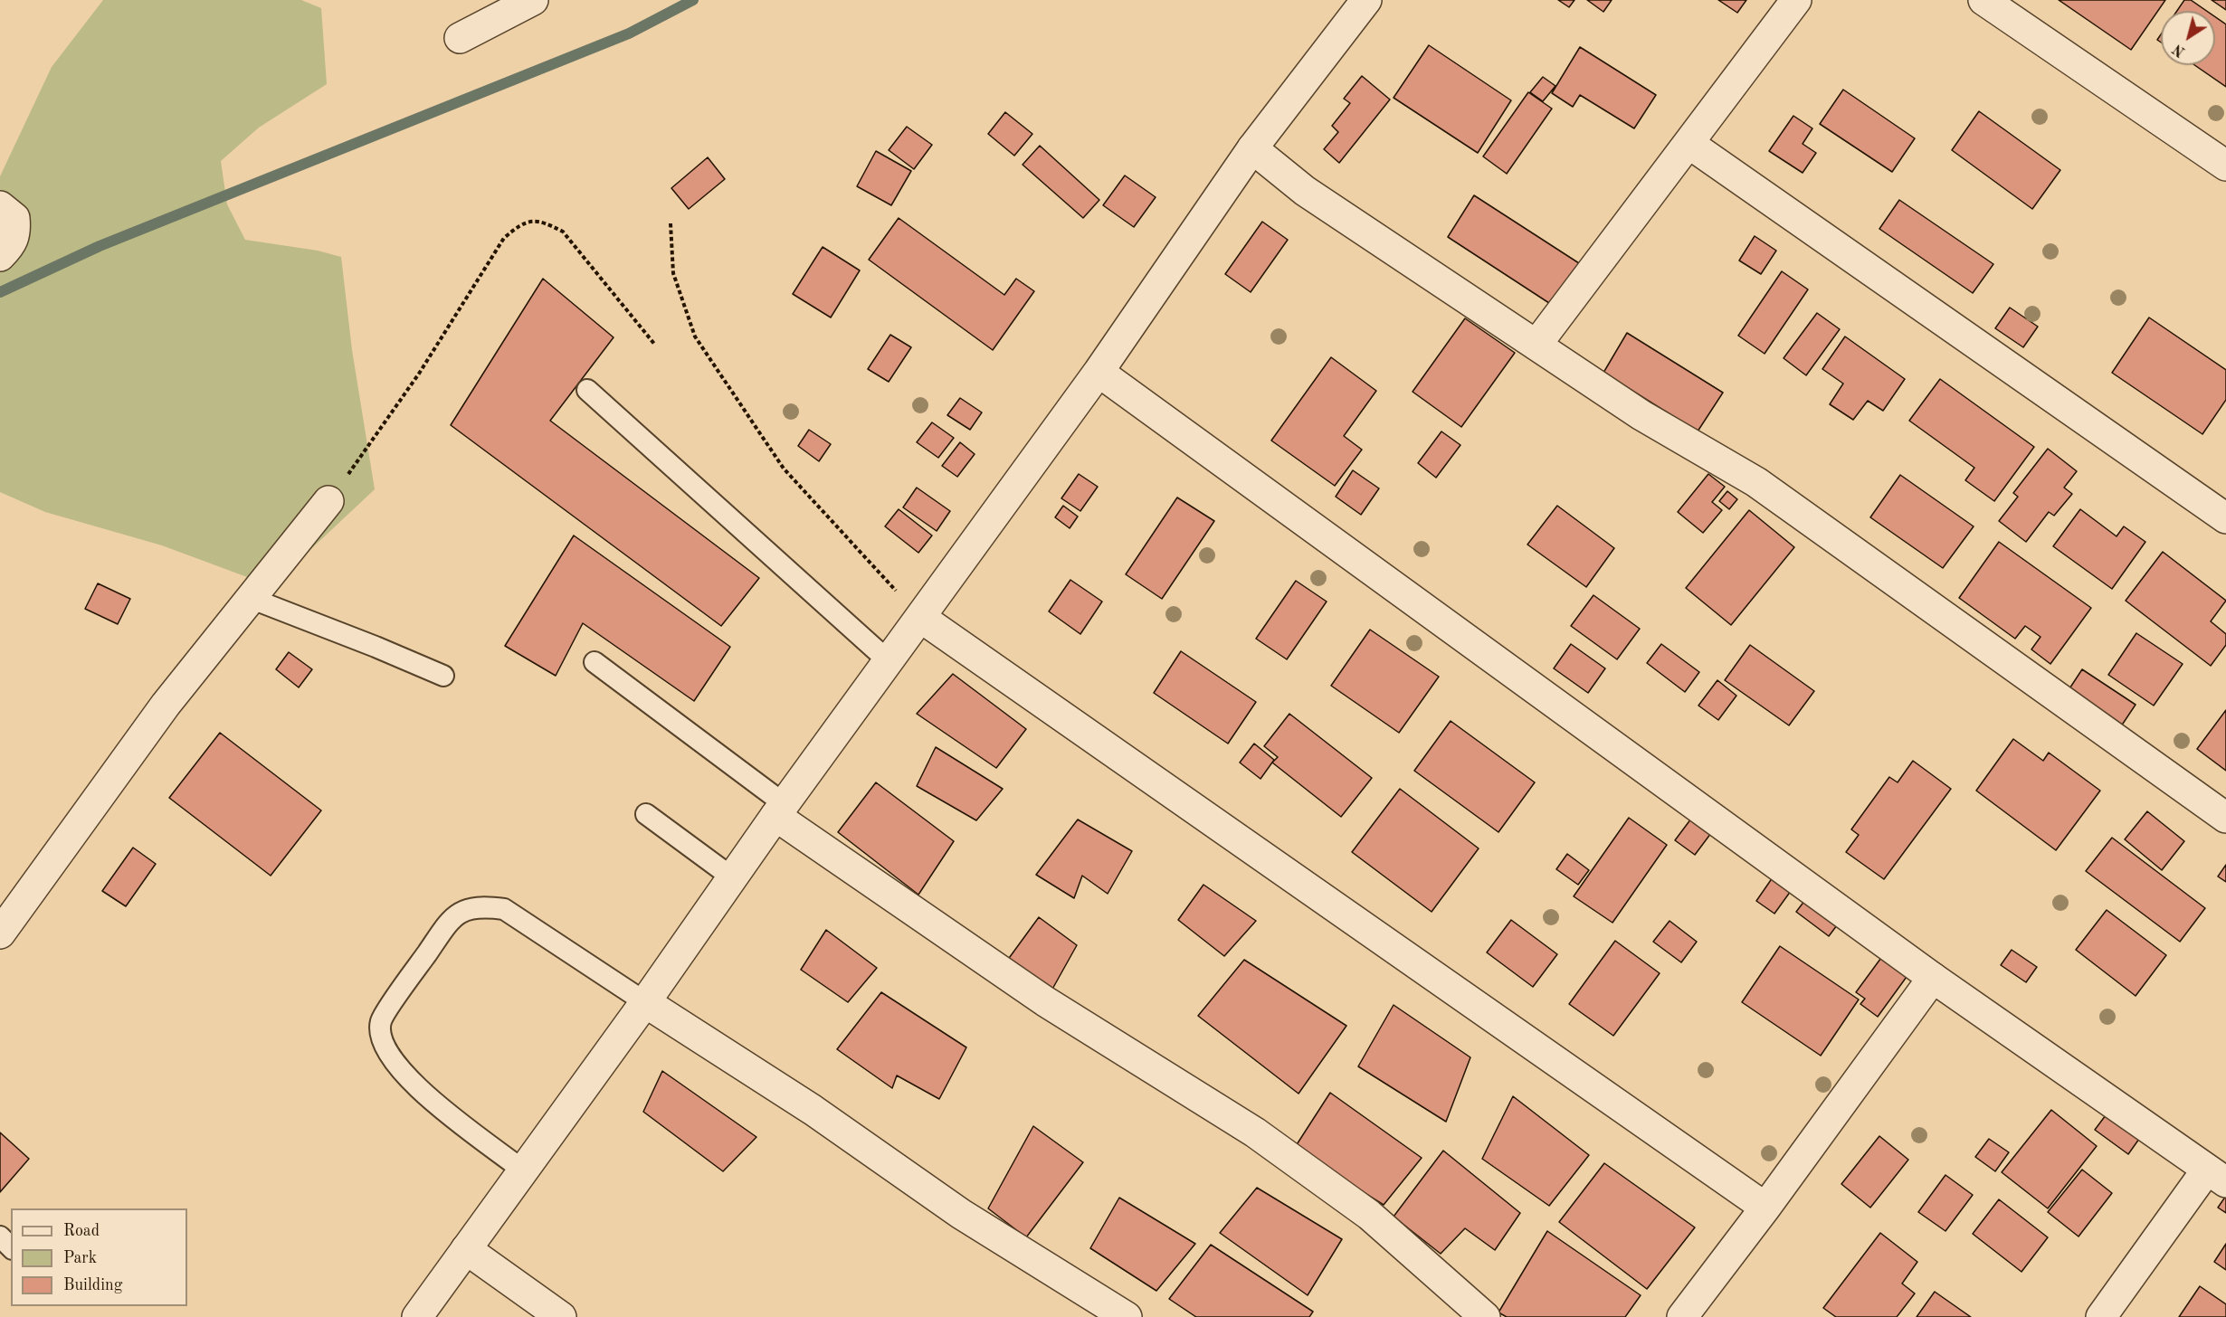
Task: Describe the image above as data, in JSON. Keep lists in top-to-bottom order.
{
  "legend": ["Road", "Park", "Building"],
  "north": "bottom left"
}
